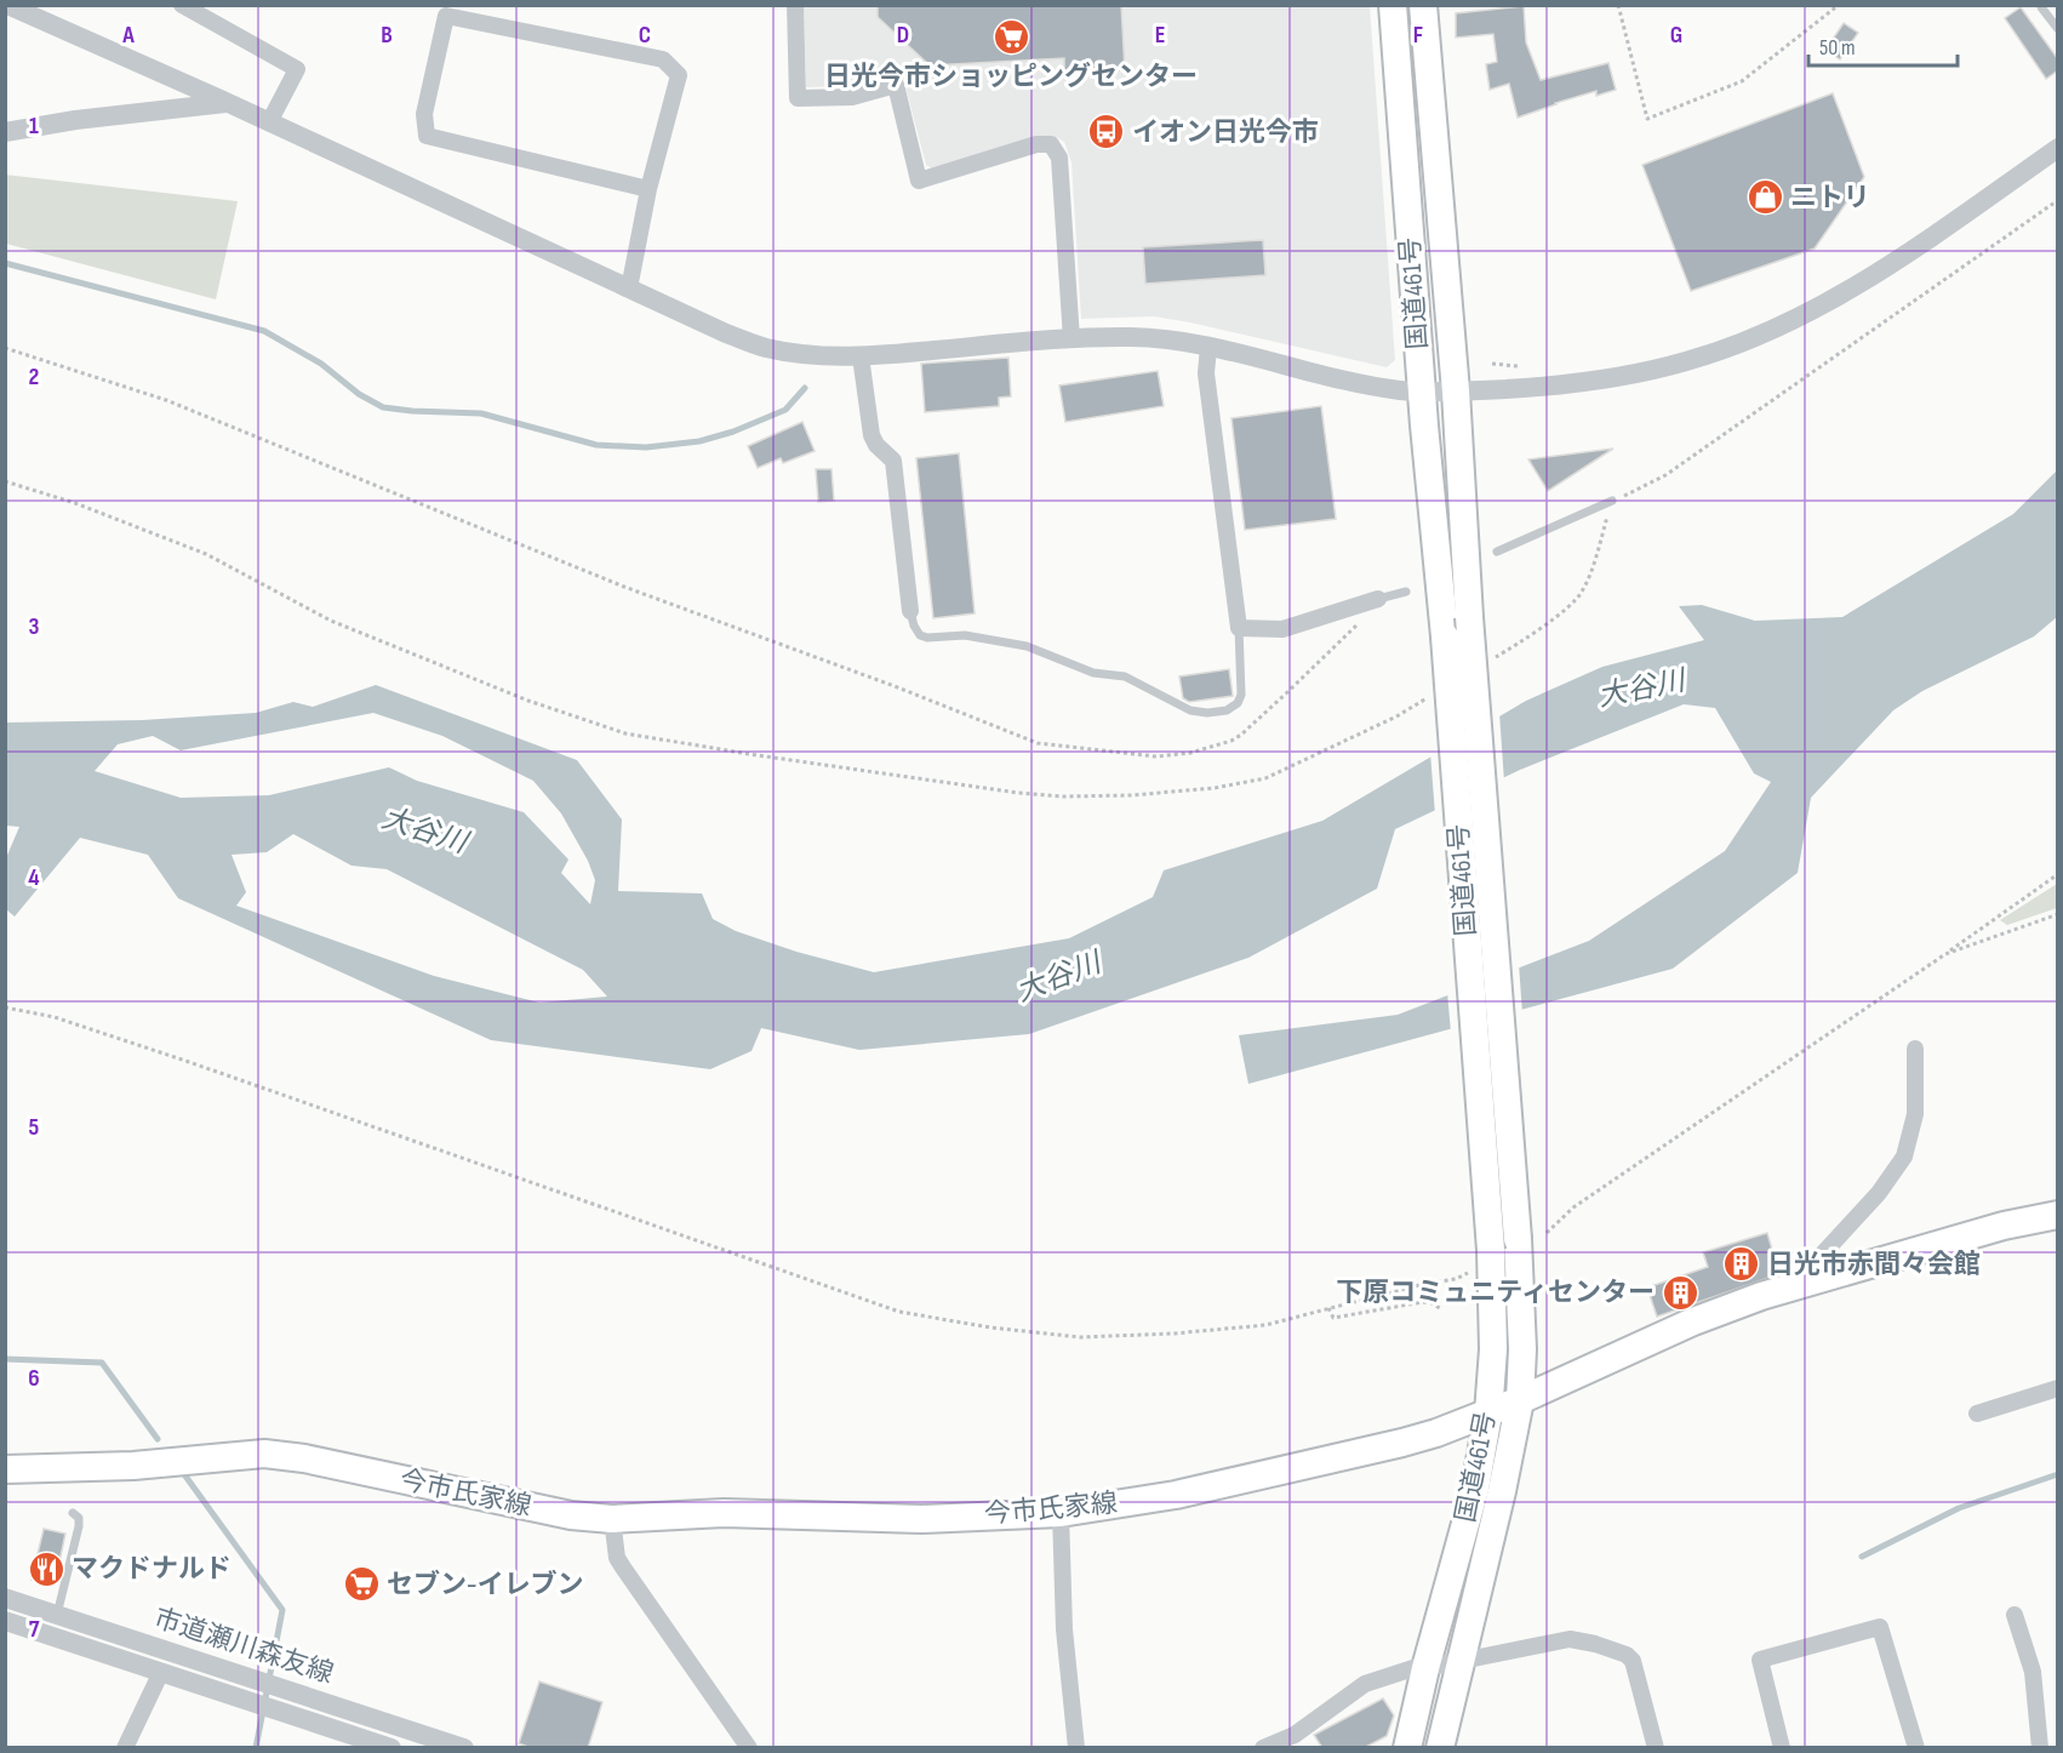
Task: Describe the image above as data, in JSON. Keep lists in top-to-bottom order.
{
  "streets": {
    "main road": ["国道461号", "今市氏家線"],
    "street": ["市道瀬川森友線"]
  },
  "crossings": [
    ["国道461号", "今市氏家線"]
  ],
  "water": ["大谷川"],
  "places": {
    "supermarket": ["日光今市ショッピングセンター", "セブン-イレブン"],
    "bus stop": ["イオン日光今市"],
    "shop": ["ニトリ"],
    "building": ["日光市赤間々会館", "下原コミュニティセンター"],
    "restaurant": ["マクドナルド"]
  },
  "scale_bar": "50 m",
  "grid": {
    "columns": [
      "A",
      "B",
      "C",
      "D",
      "E",
      "F",
      "G"
    ],
    "rows": [
      "1",
      "2",
      "3",
      "4",
      "5",
      "6",
      "7"
    ]
  }
}
